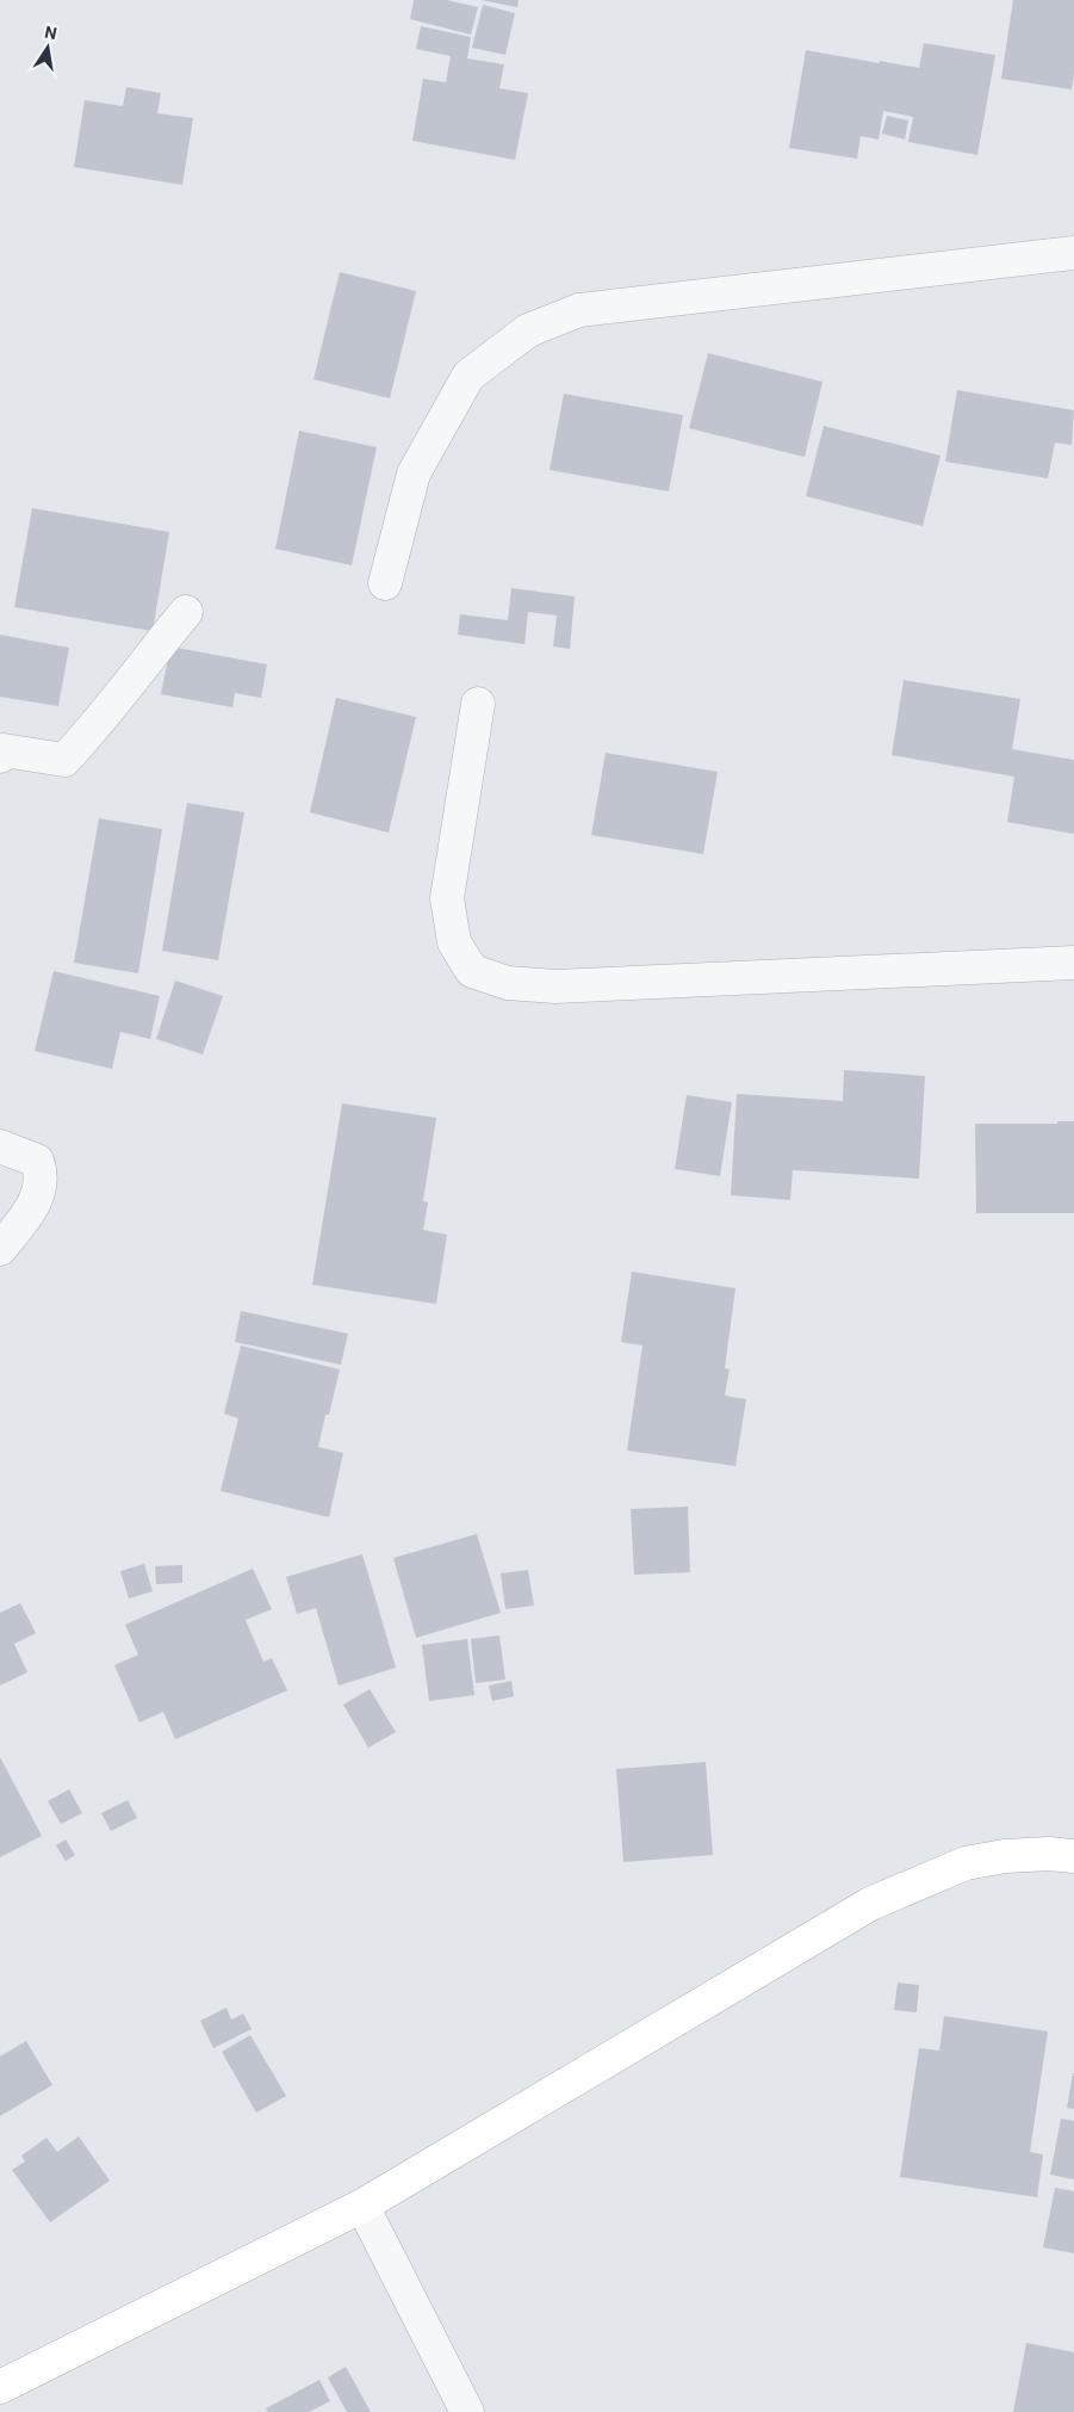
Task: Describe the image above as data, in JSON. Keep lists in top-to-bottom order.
{
  "north": "top"
}
